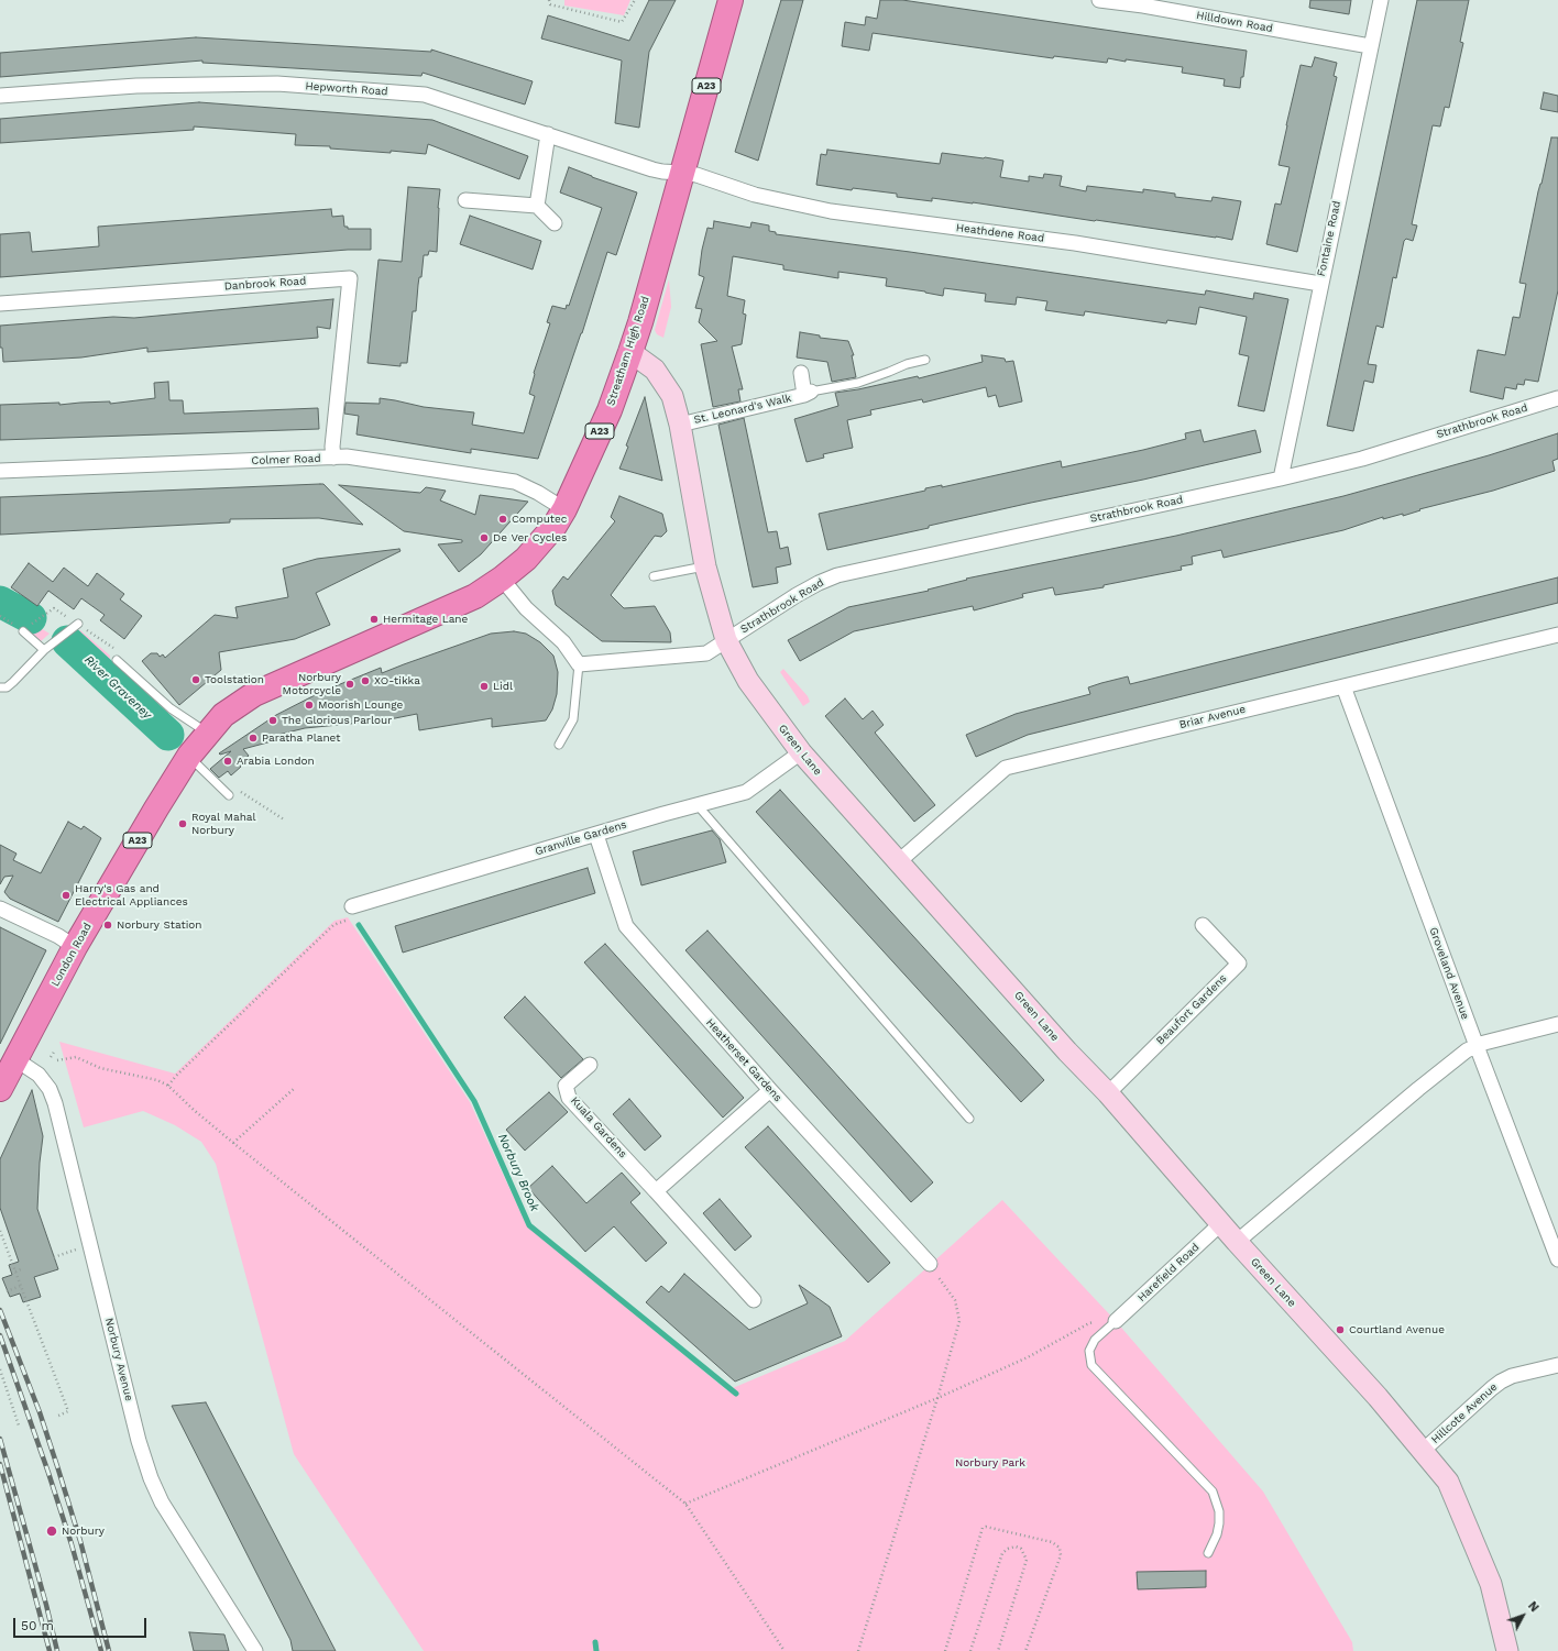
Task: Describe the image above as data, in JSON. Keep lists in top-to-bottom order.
{
  "streets": {
    "highway": ["A23", "Streatham High Road", "London Road"],
    "main road": ["Green Lane"],
    "street": [
      "Hilldown Road",
      "Hepworth Road",
      "Heathdene Road",
      "Fontaine Road",
      "Danbrook Road",
      "St. Leonard's Walk",
      "Strathbrook Road",
      "Colmer Road",
      "Briar Avenue",
      "Granville Gardens",
      "Groveland Avenue",
      "Beaufort Gardens",
      "Heatherset Gardens",
      "Kuala Gardens",
      "Harefield Road",
      "Norbury Avenue",
      "Hillcote Avenue"
    ]
  },
  "crossings": [
    ["Hilldown Road", "Fontaine Road"],
    ["Hepworth Road", "Heathdene Road"],
    ["Hepworth Road", "Streatham High Road"],
    ["Heathdene Road", "Fontaine Road"],
    ["Heathdene Road", "Streatham High Road"],
    ["Fontaine Road", "Strathbrook Road"],
    ["Danbrook Road", "Colmer Road"],
    ["Streatham High Road", "Colmer Road"],
    ["Streatham High Road", "Green Lane"],
    ["Streatham High Road", "London Road"],
    ["St. Leonard's Walk", "Green Lane"],
    ["Strathbrook Road", "Green Lane"],
    ["Briar Avenue", "Green Lane"],
    ["Briar Avenue", "Groveland Avenue"],
    ["Green Lane", "Granville Gardens"],
    ["Green Lane", "Beaufort Gardens"],
    ["Green Lane", "Harefield Road"],
    ["Green Lane", "Hillcote Avenue"],
    ["Granville Gardens", "Heatherset Gardens"],
    ["London Road", "Norbury Avenue"]
  ],
  "water": ["River Graveney", "Norbury Brook"],
  "parks": ["Norbury Park"],
  "places": [
    "Computec",
    "De Ver Cycles",
    "Hermitage Lane",
    "Toolstation",
    "XO-tikka",
    "Norbury Motorcycle",
    "Lidl",
    "Moorish Lounge",
    "The Glorious Parlour",
    "Paratha Planet",
    "Arabia London",
    "Royal Mahal Norbury",
    "Harry's Gas and Electrical Appliances",
    "Norbury Station",
    "Courtland Avenue",
    "Norbury"
  ],
  "scale_bar": "50 m",
  "north": "top right"
}
